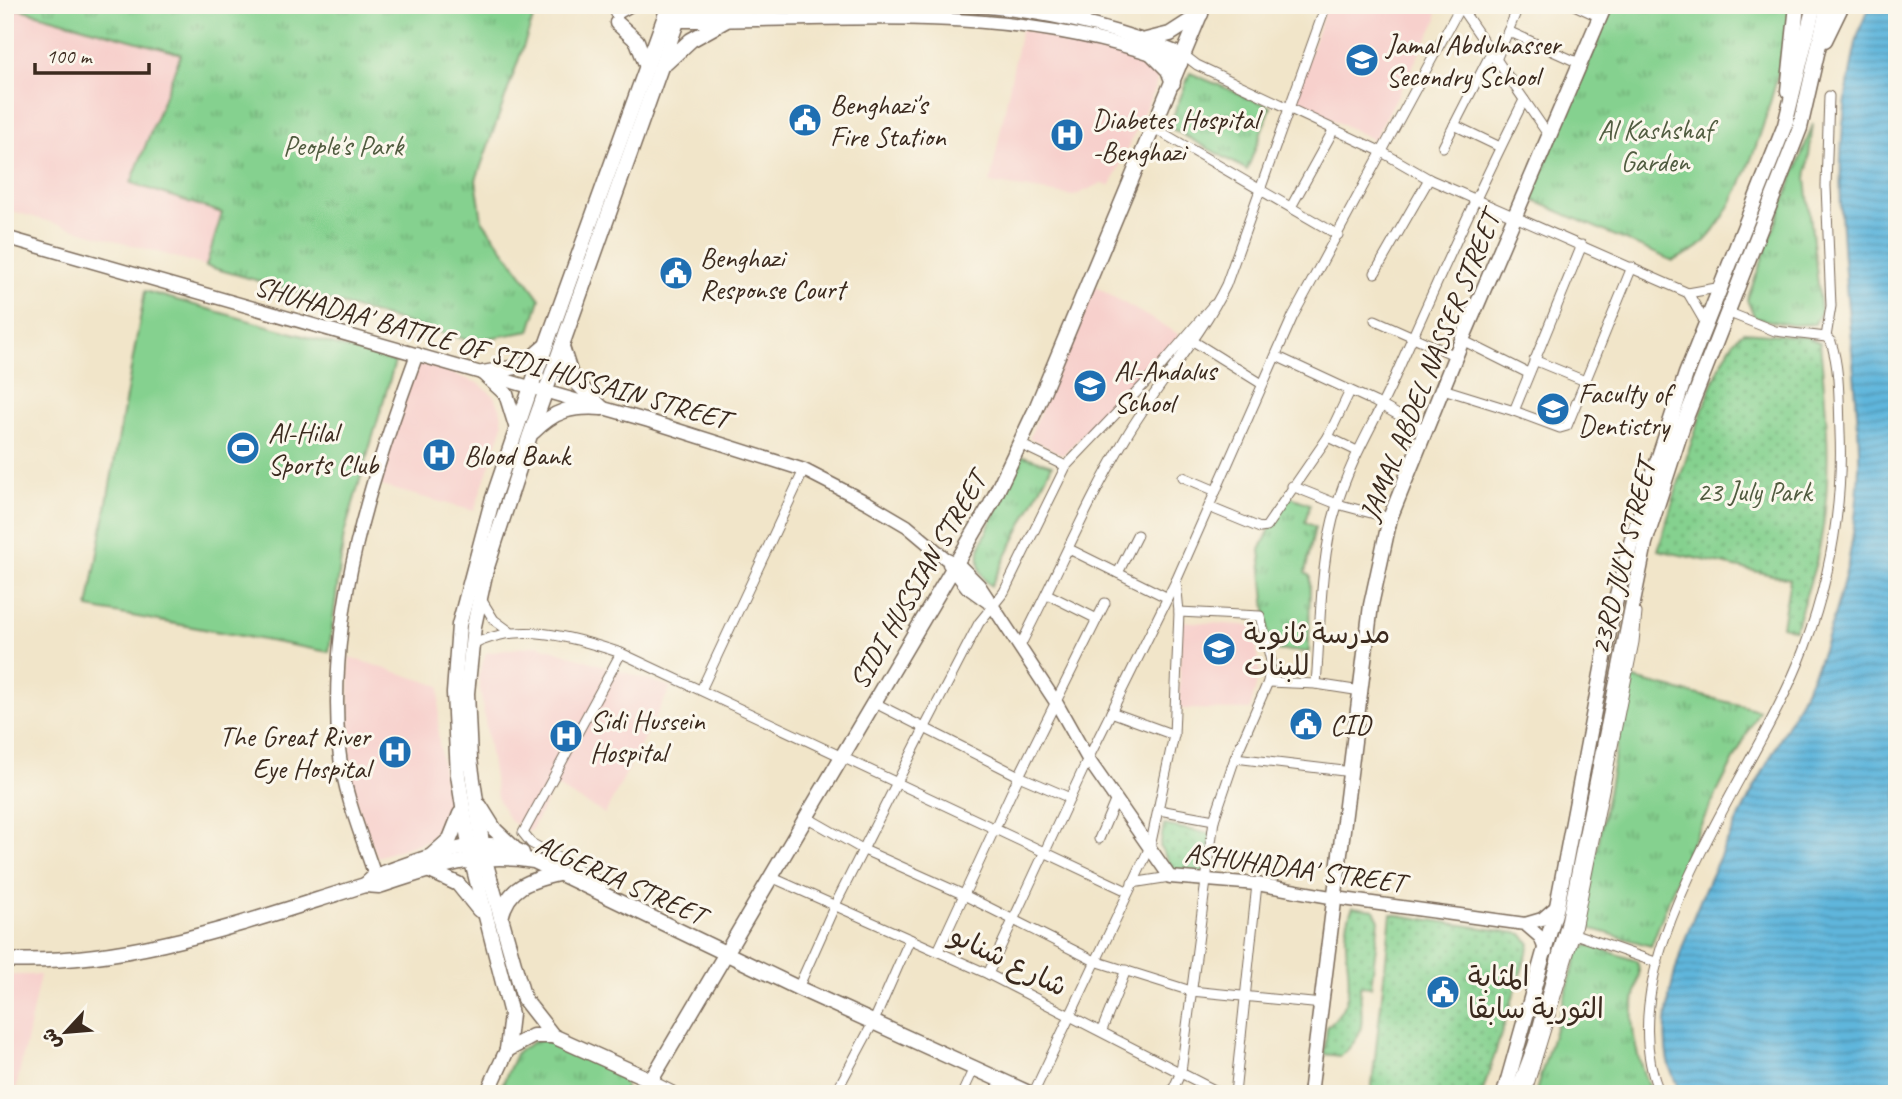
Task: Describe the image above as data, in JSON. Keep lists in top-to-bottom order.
{
  "streets": {
    "main road": [
      "SHUHADAA' BATTLE OF SIDI HUSSAIN STREET",
      "JAMAL ABDEL NASSER STREET",
      "23RD JULY STREET",
      "SIDI HUSSIAN STREET",
      "ASHUHADAA' STREET",
      "ALGERIA STREET"
    ],
    "street": ["شارع شنابو"]
  },
  "crossings": [
    ["SHUHADAA' BATTLE OF SIDI HUSSAIN STREET", "SIDI HUSSIAN STREET"],
    ["SHUHADAA' BATTLE OF SIDI HUSSAIN STREET", "ASHUHADAA' STREET"],
    ["JAMAL ABDEL NASSER STREET", "ASHUHADAA' STREET"],
    ["SIDI HUSSIAN STREET", "ALGERIA STREET"],
    ["SIDI HUSSIAN STREET", "شارع شنابو"]
  ],
  "parks": ["Al Kashshaf Garden", "People's Park", "23 July Park"],
  "places": {
    "school or university": [
      "Jamal Abdulnasser Secondry School",
      "Al-Andalus School",
      "Faculty of Dentistry",
      "مدرسة ثانوية للبنات"
    ],
    "public building": [
      "Benghazi's Fire Station",
      "Benghazi Response Court",
      "CID",
      "المثابة الثورية سابقا"
    ],
    "hospital": [
      "Diabetes Hospital -Benghazi",
      "Blood Bank",
      "Sidi Hussein Hospital",
      "The Great River Eye Hospital"
    ],
    "sports": ["Al-Hilal Sports Club"]
  },
  "scale_bar": "100 m",
  "north": "bottom left"
}
